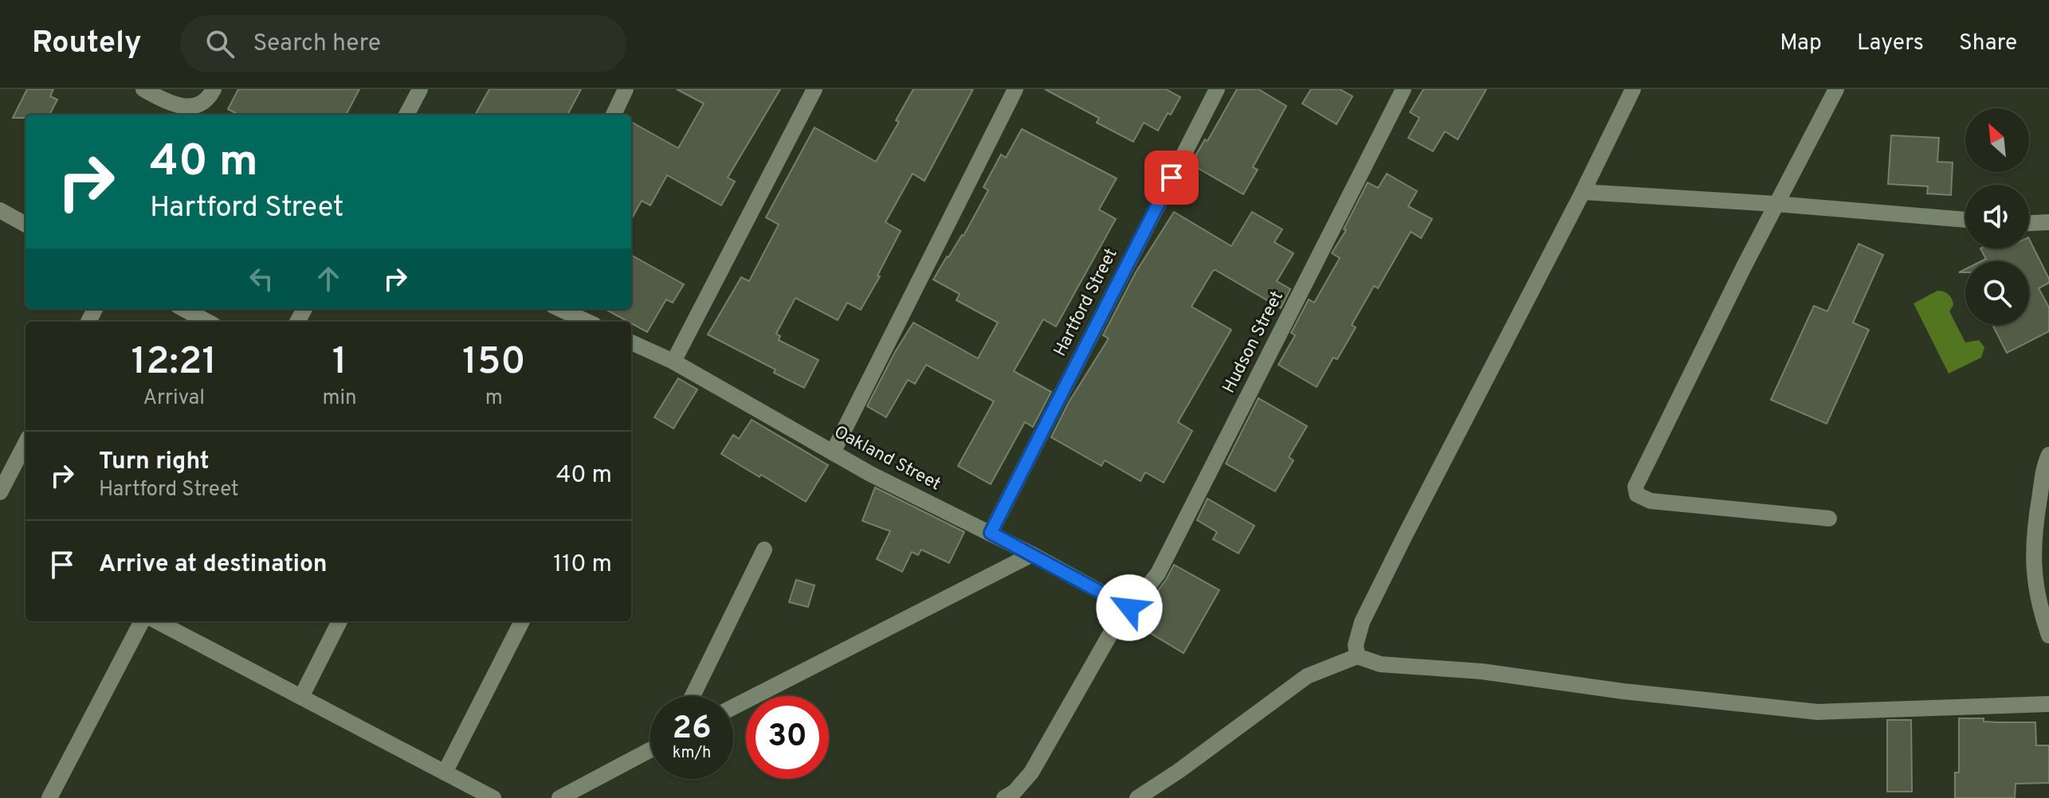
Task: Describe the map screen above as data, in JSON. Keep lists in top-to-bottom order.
{
  "streets": {
    "street": ["Hartford Street", "Hudson Street", "Oakland Street"]
  },
  "crossings": [
    ["Hartford Street", "Oakland Street"],
    ["Hudson Street", "Oakland Street"]
  ],
  "north": "top left",
  "page": {
    "header": "Routely",
    "search": "Search here",
    "nav": ["Map", "Layers", "Share"],
    "turn": ["40 m", "Hartford Street"],
    "eta": [
      "12:21",
      "Arrival",
      "1",
      "min",
      "150",
      "m"
    ],
    "list": [
      {
        "name": "Turn right",
        "note": "Hartford Street",
        "value": "40 m"
      },
      {
        "name": "Arrive at destination",
        "value": "110 m"
      }
    ],
    "speed": "26 km/h",
    "limit": "30"
  }
}
